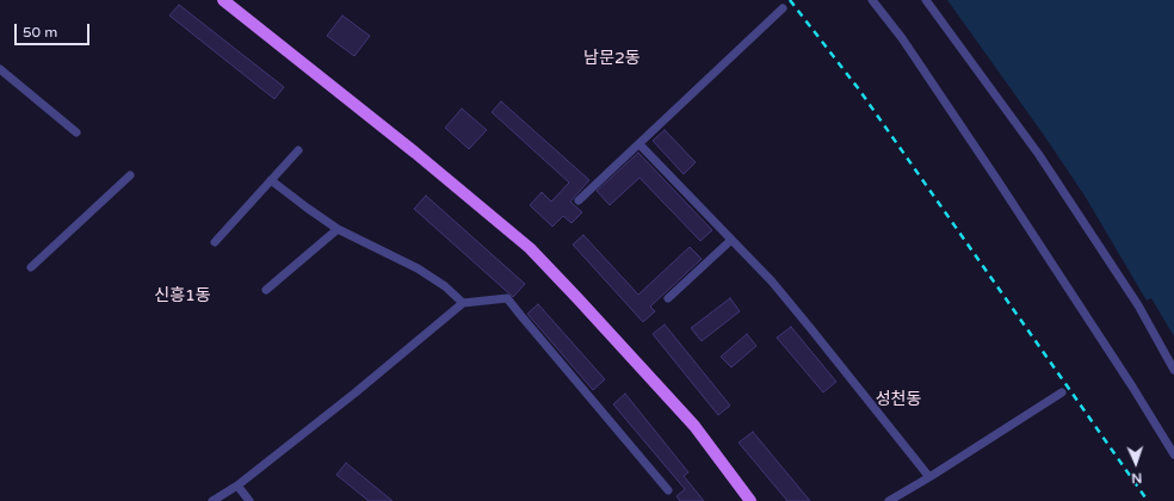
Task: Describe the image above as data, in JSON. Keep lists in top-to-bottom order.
{
  "districts": ["남문2동", "신흥1동", "성천동"],
  "scale_bar": "50 m",
  "north": "bottom"
}
